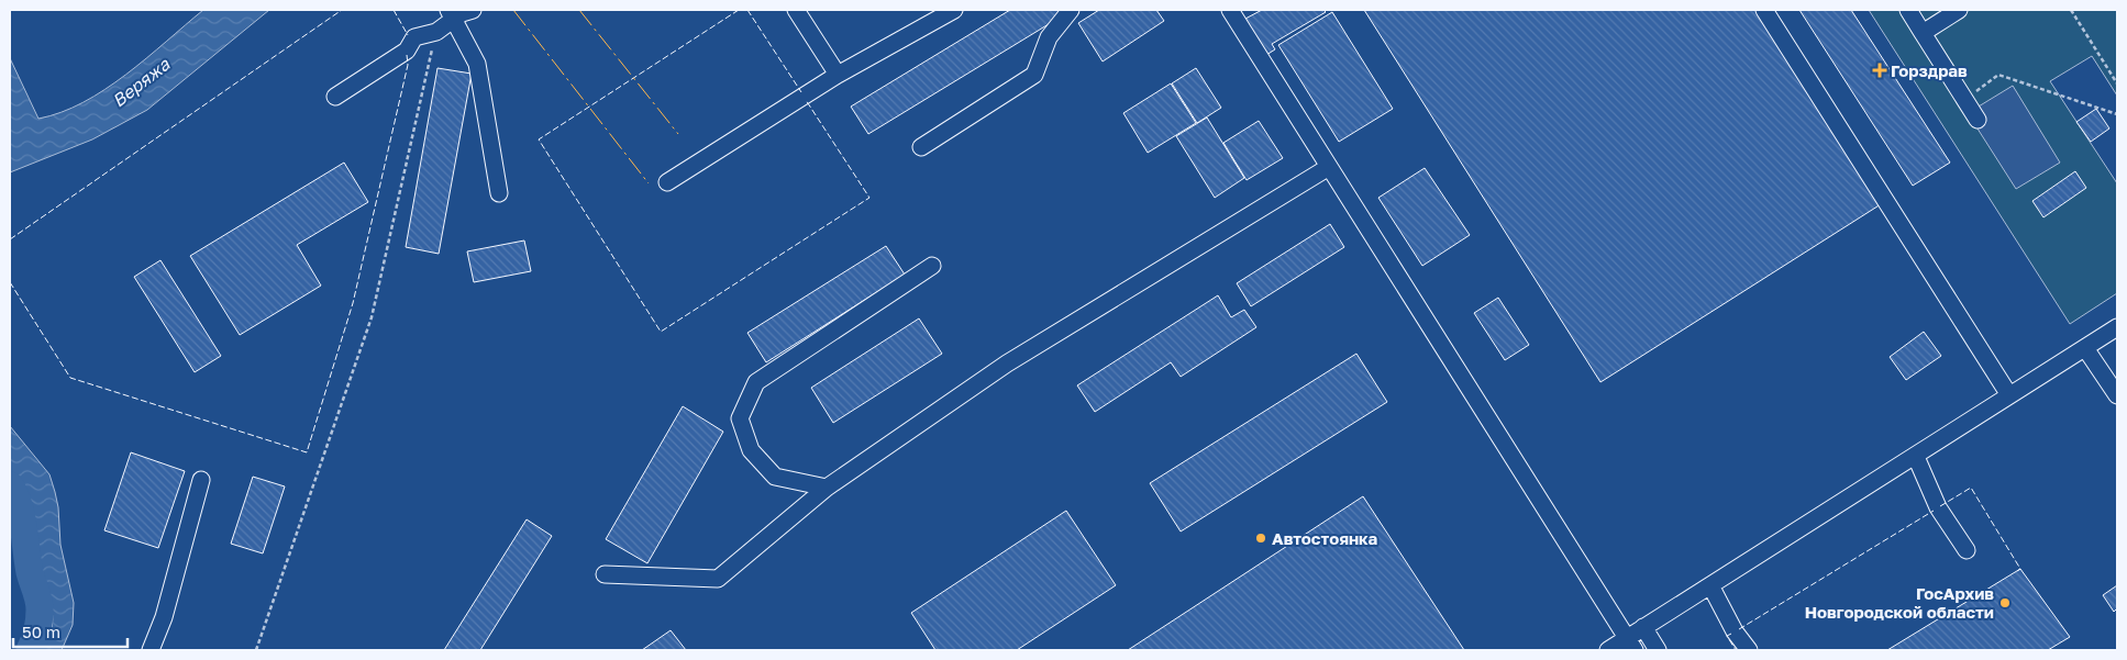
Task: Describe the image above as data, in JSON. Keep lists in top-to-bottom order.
{
  "water": ["Веряжа"],
  "places": {
    "health": ["Горздрав"],
    "other": ["Автостоянка", "ГосАрхив Новгородской области"]
  },
  "scale_bar": "50 m"
}
